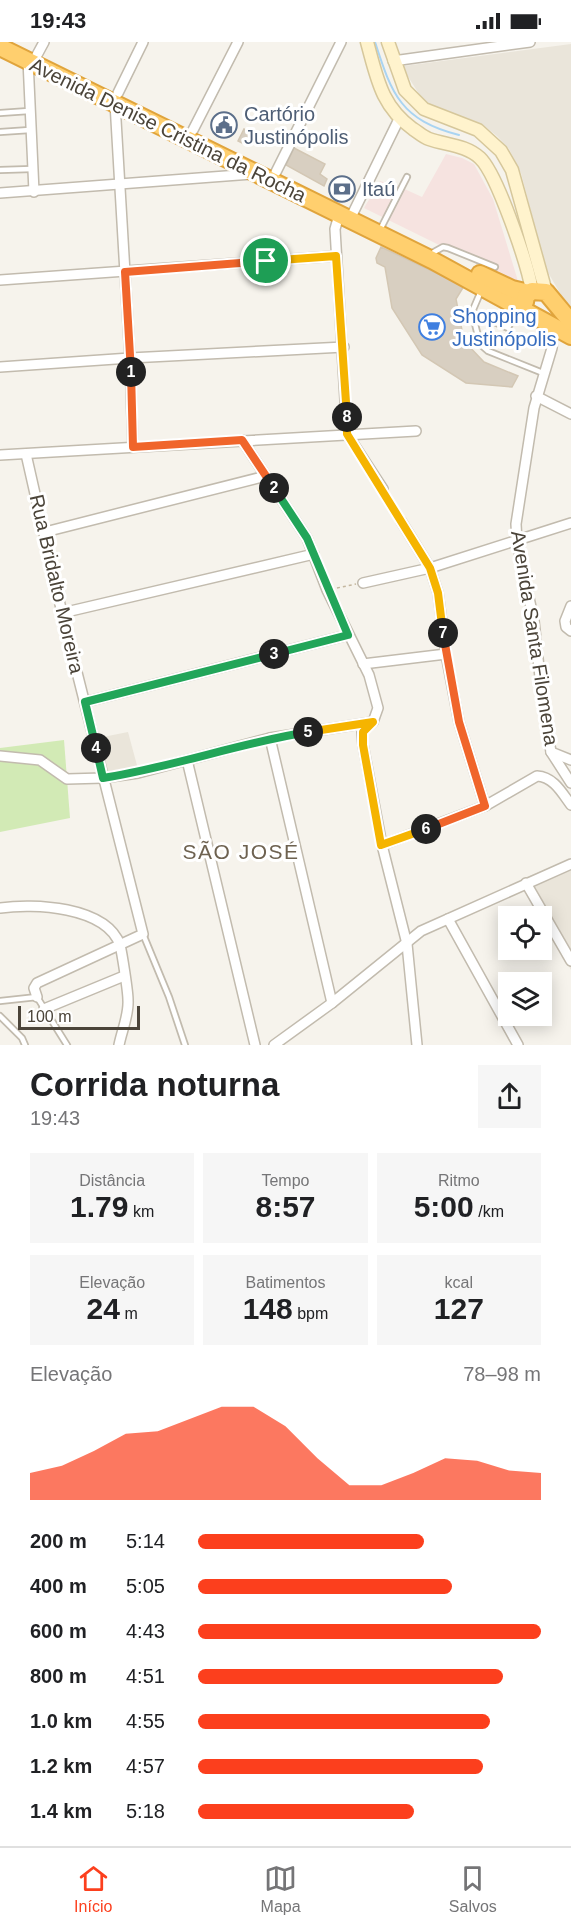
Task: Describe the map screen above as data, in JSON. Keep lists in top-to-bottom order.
{
  "streets": {
    "highway": ["Avenida Denise Cristina da Rocha"],
    "street": ["Rua Bridalto Moreira", "Avenida Santa Filomena"]
  },
  "crossings": [
    ["Avenida Denise Cristina da Rocha", "Avenida Santa Filomena"]
  ],
  "districts": ["SÃO JOSÉ"],
  "places": {
    "public building": ["Cartório Justinópolis"],
    "bank": ["Itaú"],
    "supermarket": ["Shopping Justinópolis"]
  },
  "scale_bar": "100 m",
  "page": {
    "status": "19:43",
    "pins": [
      "1",
      "8",
      "2",
      "7",
      "3",
      "5",
      "4",
      "6"
    ],
    "scale": "100 m",
    "heading": ["Corrida noturna", "19:43"],
    "stats": [
      ["Distância", "1.79 km"],
      ["Tempo", "8:57"],
      ["Ritmo", "5:00 /km"],
      ["Elevação", "24 m"],
      ["Batimentos", "148 bpm"],
      ["kcal", "127"]
    ],
    "chart": ["Elevação", "78–98 m"],
    "list": [
      {
        "name": "200 m",
        "note": "5:14"
      },
      {
        "name": "400 m",
        "note": "5:05"
      },
      {
        "name": "600 m",
        "note": "4:43"
      },
      {
        "name": "800 m",
        "note": "4:51"
      },
      {
        "name": "1.0 km",
        "note": "4:55"
      },
      {
        "name": "1.2 km",
        "note": "4:57"
      },
      {
        "name": "1.4 km",
        "note": "5:18"
      }
    ],
    "tabs": ["Início", "Mapa", "Salvos"]
  }
}
